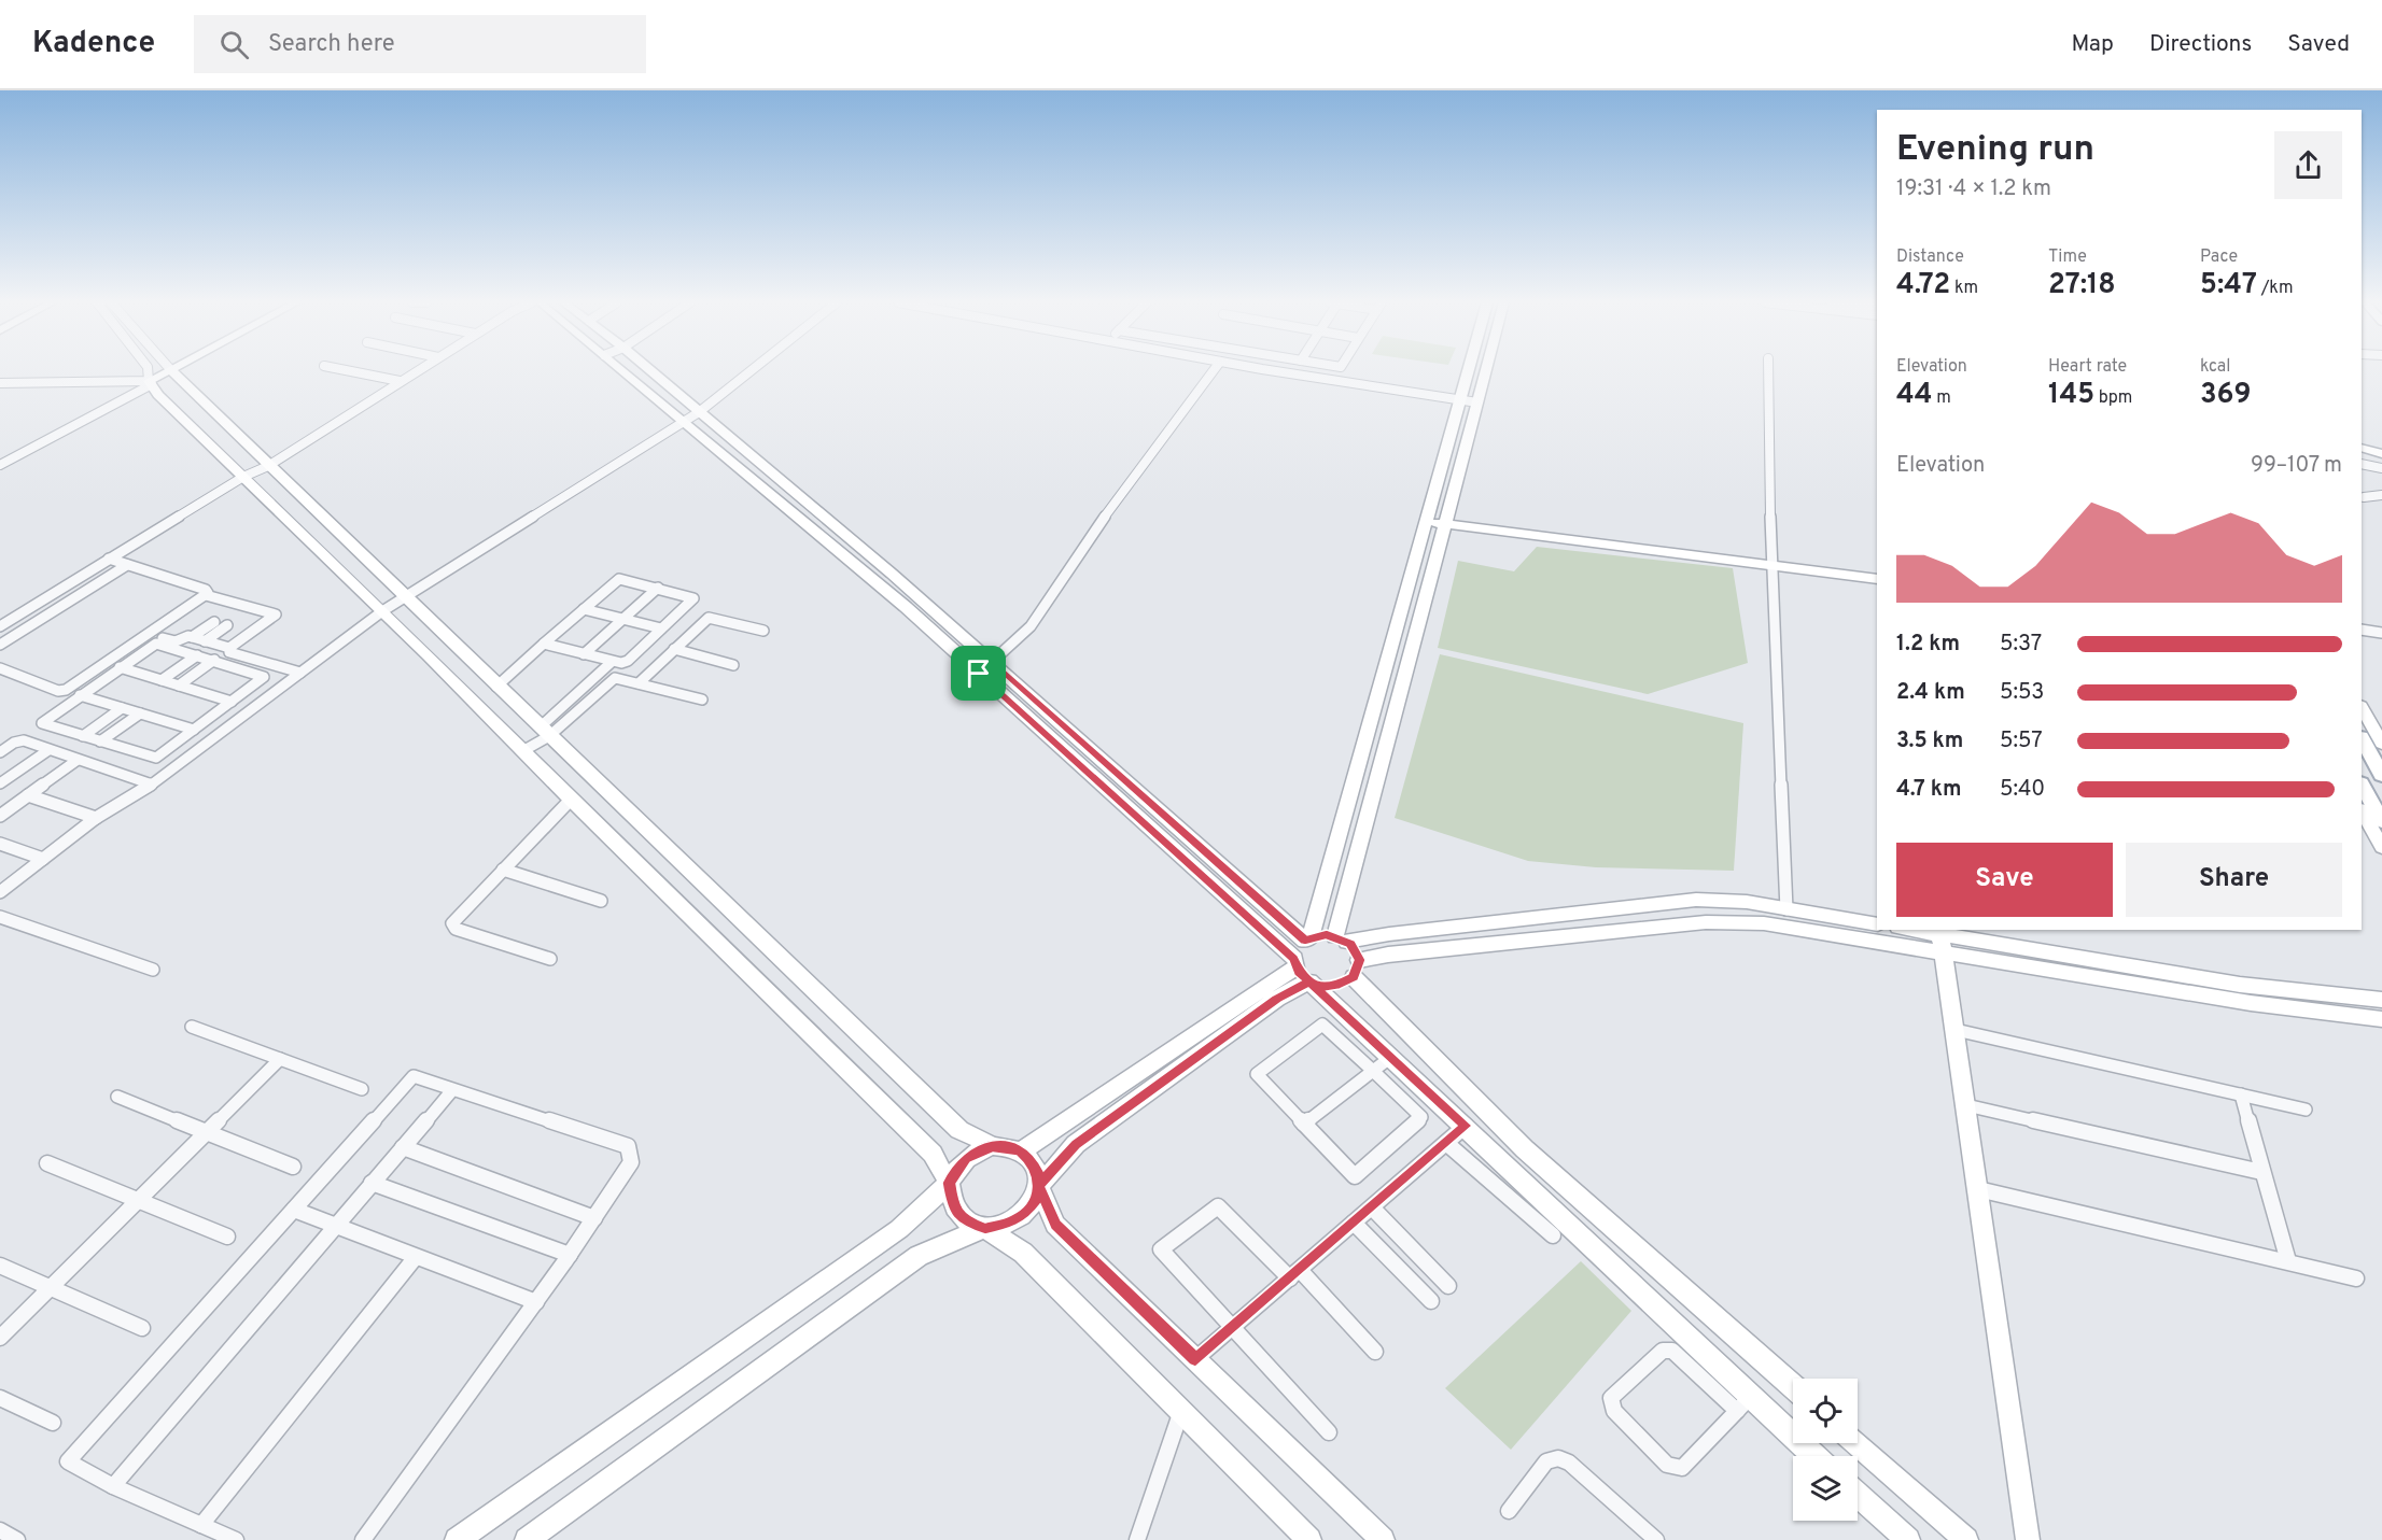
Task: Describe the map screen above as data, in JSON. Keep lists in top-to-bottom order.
{
  "page": {
    "header": "Kadence",
    "search": "Search here",
    "nav": ["Map", "Directions", "Saved"],
    "heading": ["Evening run", "19:31 · 4 × 1.2 km"],
    "stats": [
      ["Distance", "4.72 km"],
      ["Time", "27:18"],
      ["Pace", "5:47 /km"],
      ["Elevation", "44 m"],
      ["Heart rate", "145 bpm"],
      ["kcal", "369"]
    ],
    "chart": ["Elevation", "99–107 m"],
    "list": [
      {
        "name": "1.2 km",
        "note": "5:37"
      },
      {
        "name": "2.4 km",
        "note": "5:53"
      },
      {
        "name": "3.5 km",
        "note": "5:57"
      },
      {
        "name": "4.7 km",
        "note": "5:40"
      }
    ],
    "buttons": ["Save", "Share"]
  }
}
